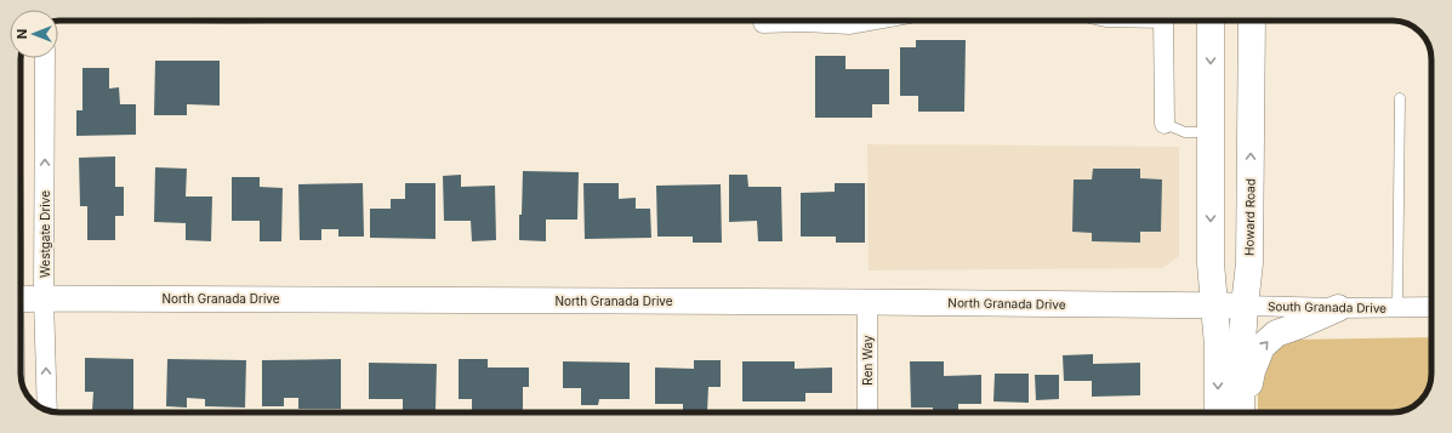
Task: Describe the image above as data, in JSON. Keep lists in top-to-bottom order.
{
  "streets": {
    "main road": ["Howard Road"],
    "street": [
      "Westgate Drive",
      "North Granada Drive",
      "South Granada Drive",
      "Ren Way"
    ]
  },
  "crossings": [
    ["Howard Road", "South Granada Drive"],
    ["Westgate Drive", "North Granada Drive"],
    ["North Granada Drive", "South Granada Drive"],
    ["North Granada Drive", "Ren Way"]
  ],
  "one_way": ["Westgate Drive"],
  "north": "left"
}
